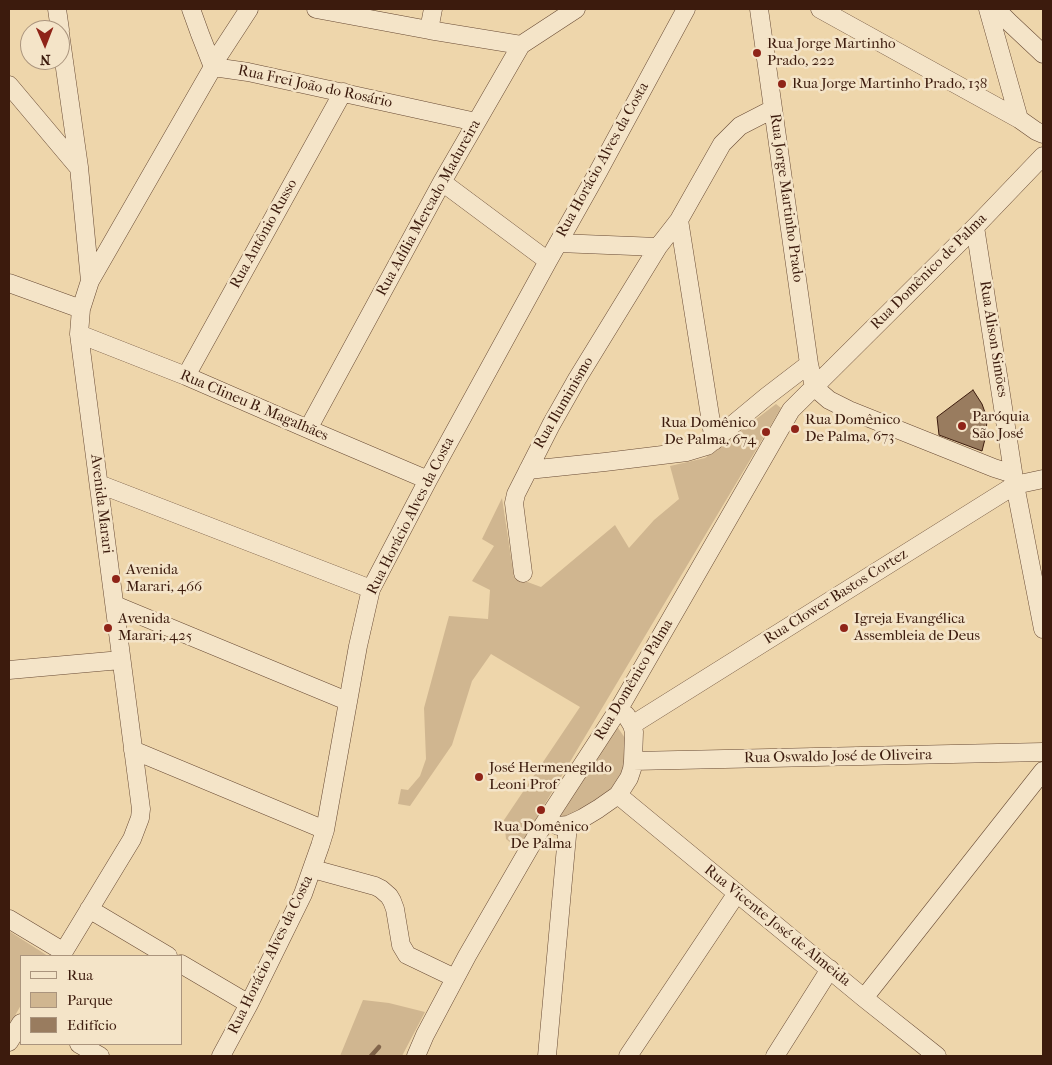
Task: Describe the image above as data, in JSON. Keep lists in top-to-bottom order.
{
  "streets": {
    "street": [
      "Rua Frei João do Rosário",
      "Rua Horácio Alves da Costa",
      "Rua Jorge Martinho Prado",
      "Rua Adília Mercado Madureira",
      "Rua Antônio Russo",
      "Rua Domênico de Palma",
      "Rua Alison Simões",
      "Rua Iluminismo",
      "Rua Clineu B. Magalhães",
      "Avenida Marari",
      "Rua Clower Bastos Cortez",
      "Rua Domênico Palma",
      "Rua Oswaldo José de Oliveira",
      "Rua Vicente José de Almeida"
    ]
  },
  "crossings": [
    ["Rua Frei João do Rosário", "Rua Adília Mercado Madureira"],
    ["Rua Frei João do Rosário", "Rua Antônio Russo"],
    ["Rua Horácio Alves da Costa", "Rua Clineu B. Magalhães"],
    ["Rua Jorge Martinho Prado", "Rua Domênico de Palma"],
    ["Rua Jorge Martinho Prado", "Rua Iluminismo"],
    ["Rua Jorge Martinho Prado", "Rua Domênico Palma"],
    ["Rua Adília Mercado Madureira", "Rua Clineu B. Magalhães"],
    ["Rua Antônio Russo", "Rua Clineu B. Magalhães"],
    ["Rua Domênico de Palma", "Rua Alison Simões"],
    ["Rua Domênico de Palma", "Rua Domênico Palma"],
    ["Rua Alison Simões", "Rua Clower Bastos Cortez"],
    ["Rua Clineu B. Magalhães", "Avenida Marari"]
  ],
  "places": [
    "Rua Jorge Martinho Prado, 222",
    "Rua Jorge Martinho Prado, 138",
    "Paróquia São José",
    "Rua Domênico De Palma, 673",
    "Rua Domênico De Palma, 674",
    "Avenida Marari, 466",
    "Avenida Marari, 425",
    "Igreja Evangélica Assembleia de Deus",
    "José Hermenegildo Leoni Prof",
    "Rua Domênico De Palma"
  ],
  "legend": ["Rua", "Parque", "Edifício"],
  "north": "bottom"
}
